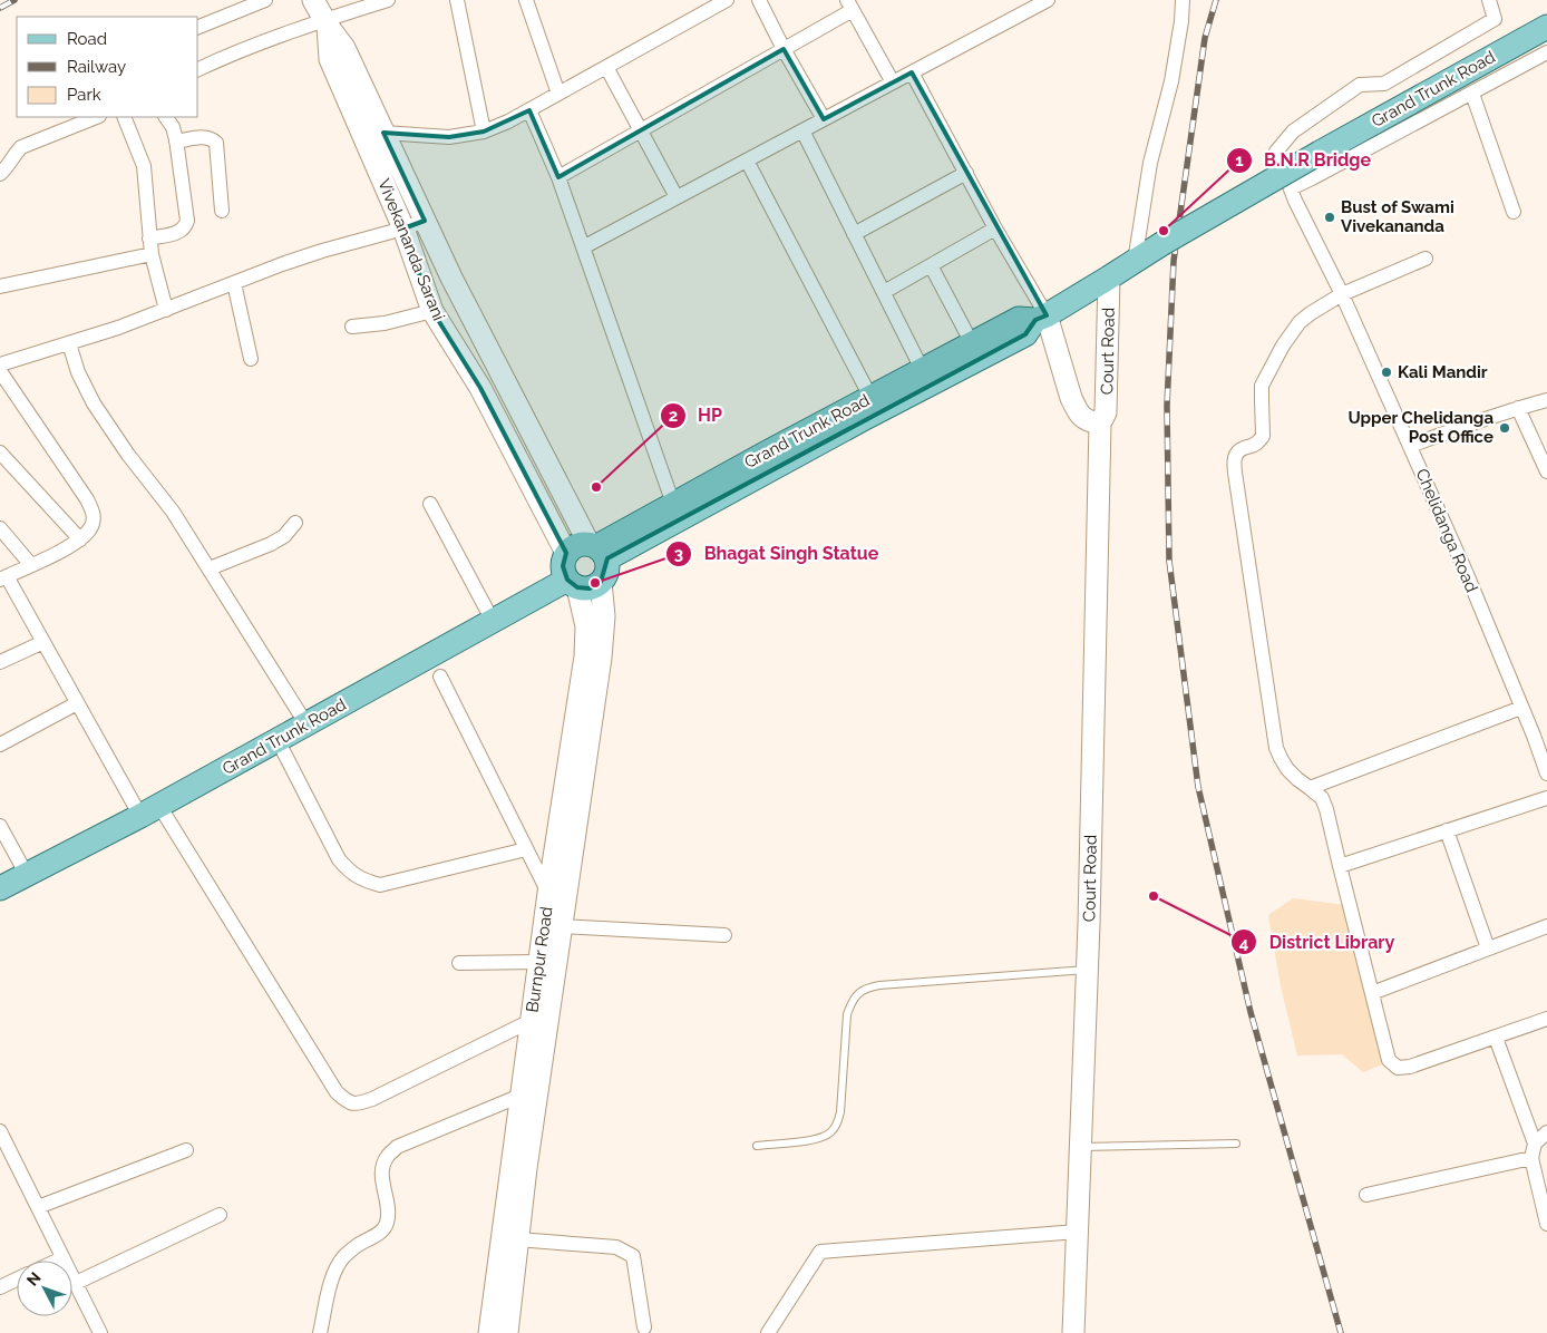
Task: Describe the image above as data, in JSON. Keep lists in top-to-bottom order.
{
  "streets": {
    "main road": ["Grand Trunk Road"],
    "street": [
      "Vivekananda Sarani",
      "Court Road",
      "Chelidanga Road",
      "Burnpur Road"
    ]
  },
  "crossings": [
    ["Grand Trunk Road", "Vivekananda Sarani"],
    ["Grand Trunk Road", "Court Road"],
    ["Grand Trunk Road", "Burnpur Road"],
    ["Vivekananda Sarani", "Burnpur Road"]
  ],
  "places": [
    "Bust of Swami Vivekananda",
    "B.N.R Bridge",
    "Kali Mandir",
    "Upper Chelidanga Post Office",
    "HP",
    "Bhagat Singh Statue",
    "District Library"
  ],
  "legend": ["Road", "Railway", "Park"],
  "north": "top left"
}
